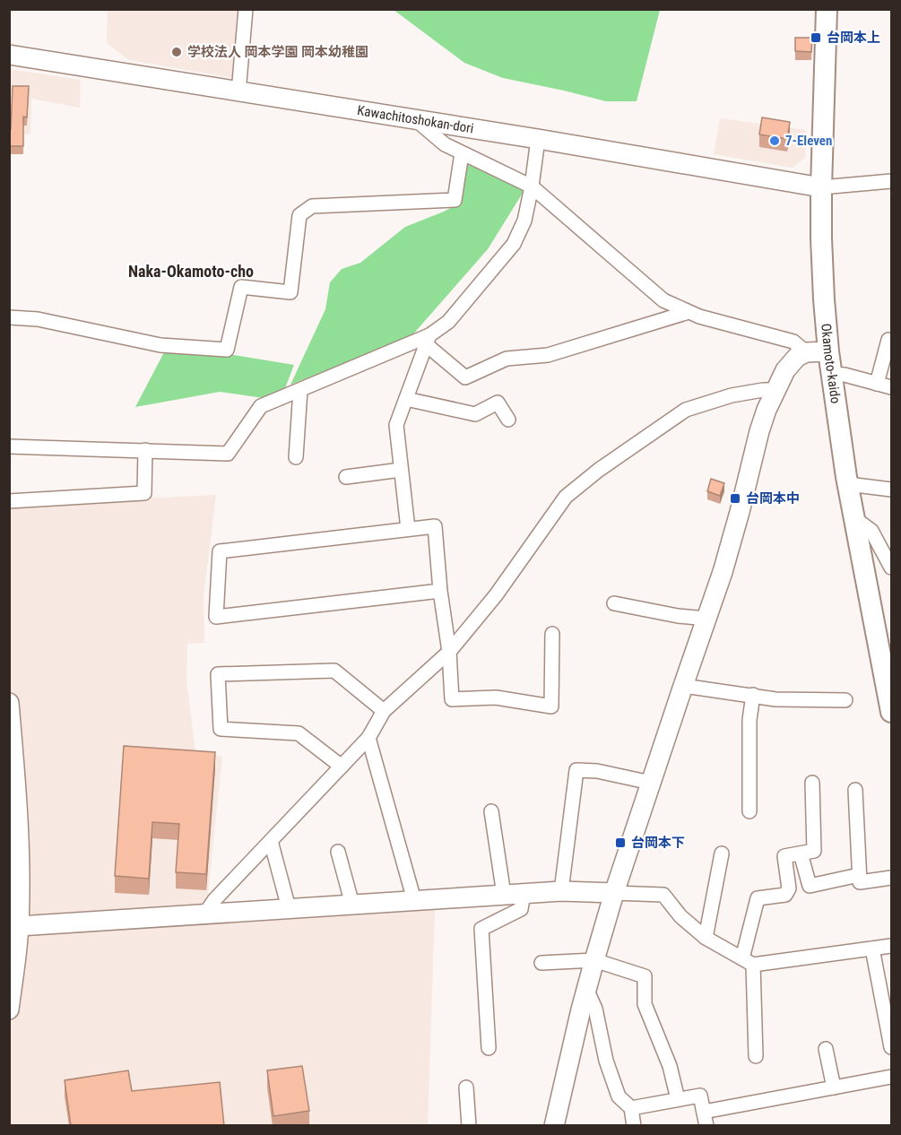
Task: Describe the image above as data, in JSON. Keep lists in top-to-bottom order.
{
  "streets": {
    "main road": ["Okamoto-kaido"],
    "street": ["Kawachitoshokan-dori"]
  },
  "crossings": [
    ["Kawachitoshokan-dori", "Okamoto-kaido"]
  ],
  "districts": ["Naka-Okamoto-cho"],
  "places": {
    "transit": ["台岡本上", "台岡本中", "台岡本下"],
    "other": ["学校法人 岡本学園 岡本幼稚園", "7-Eleven"]
  }
}
